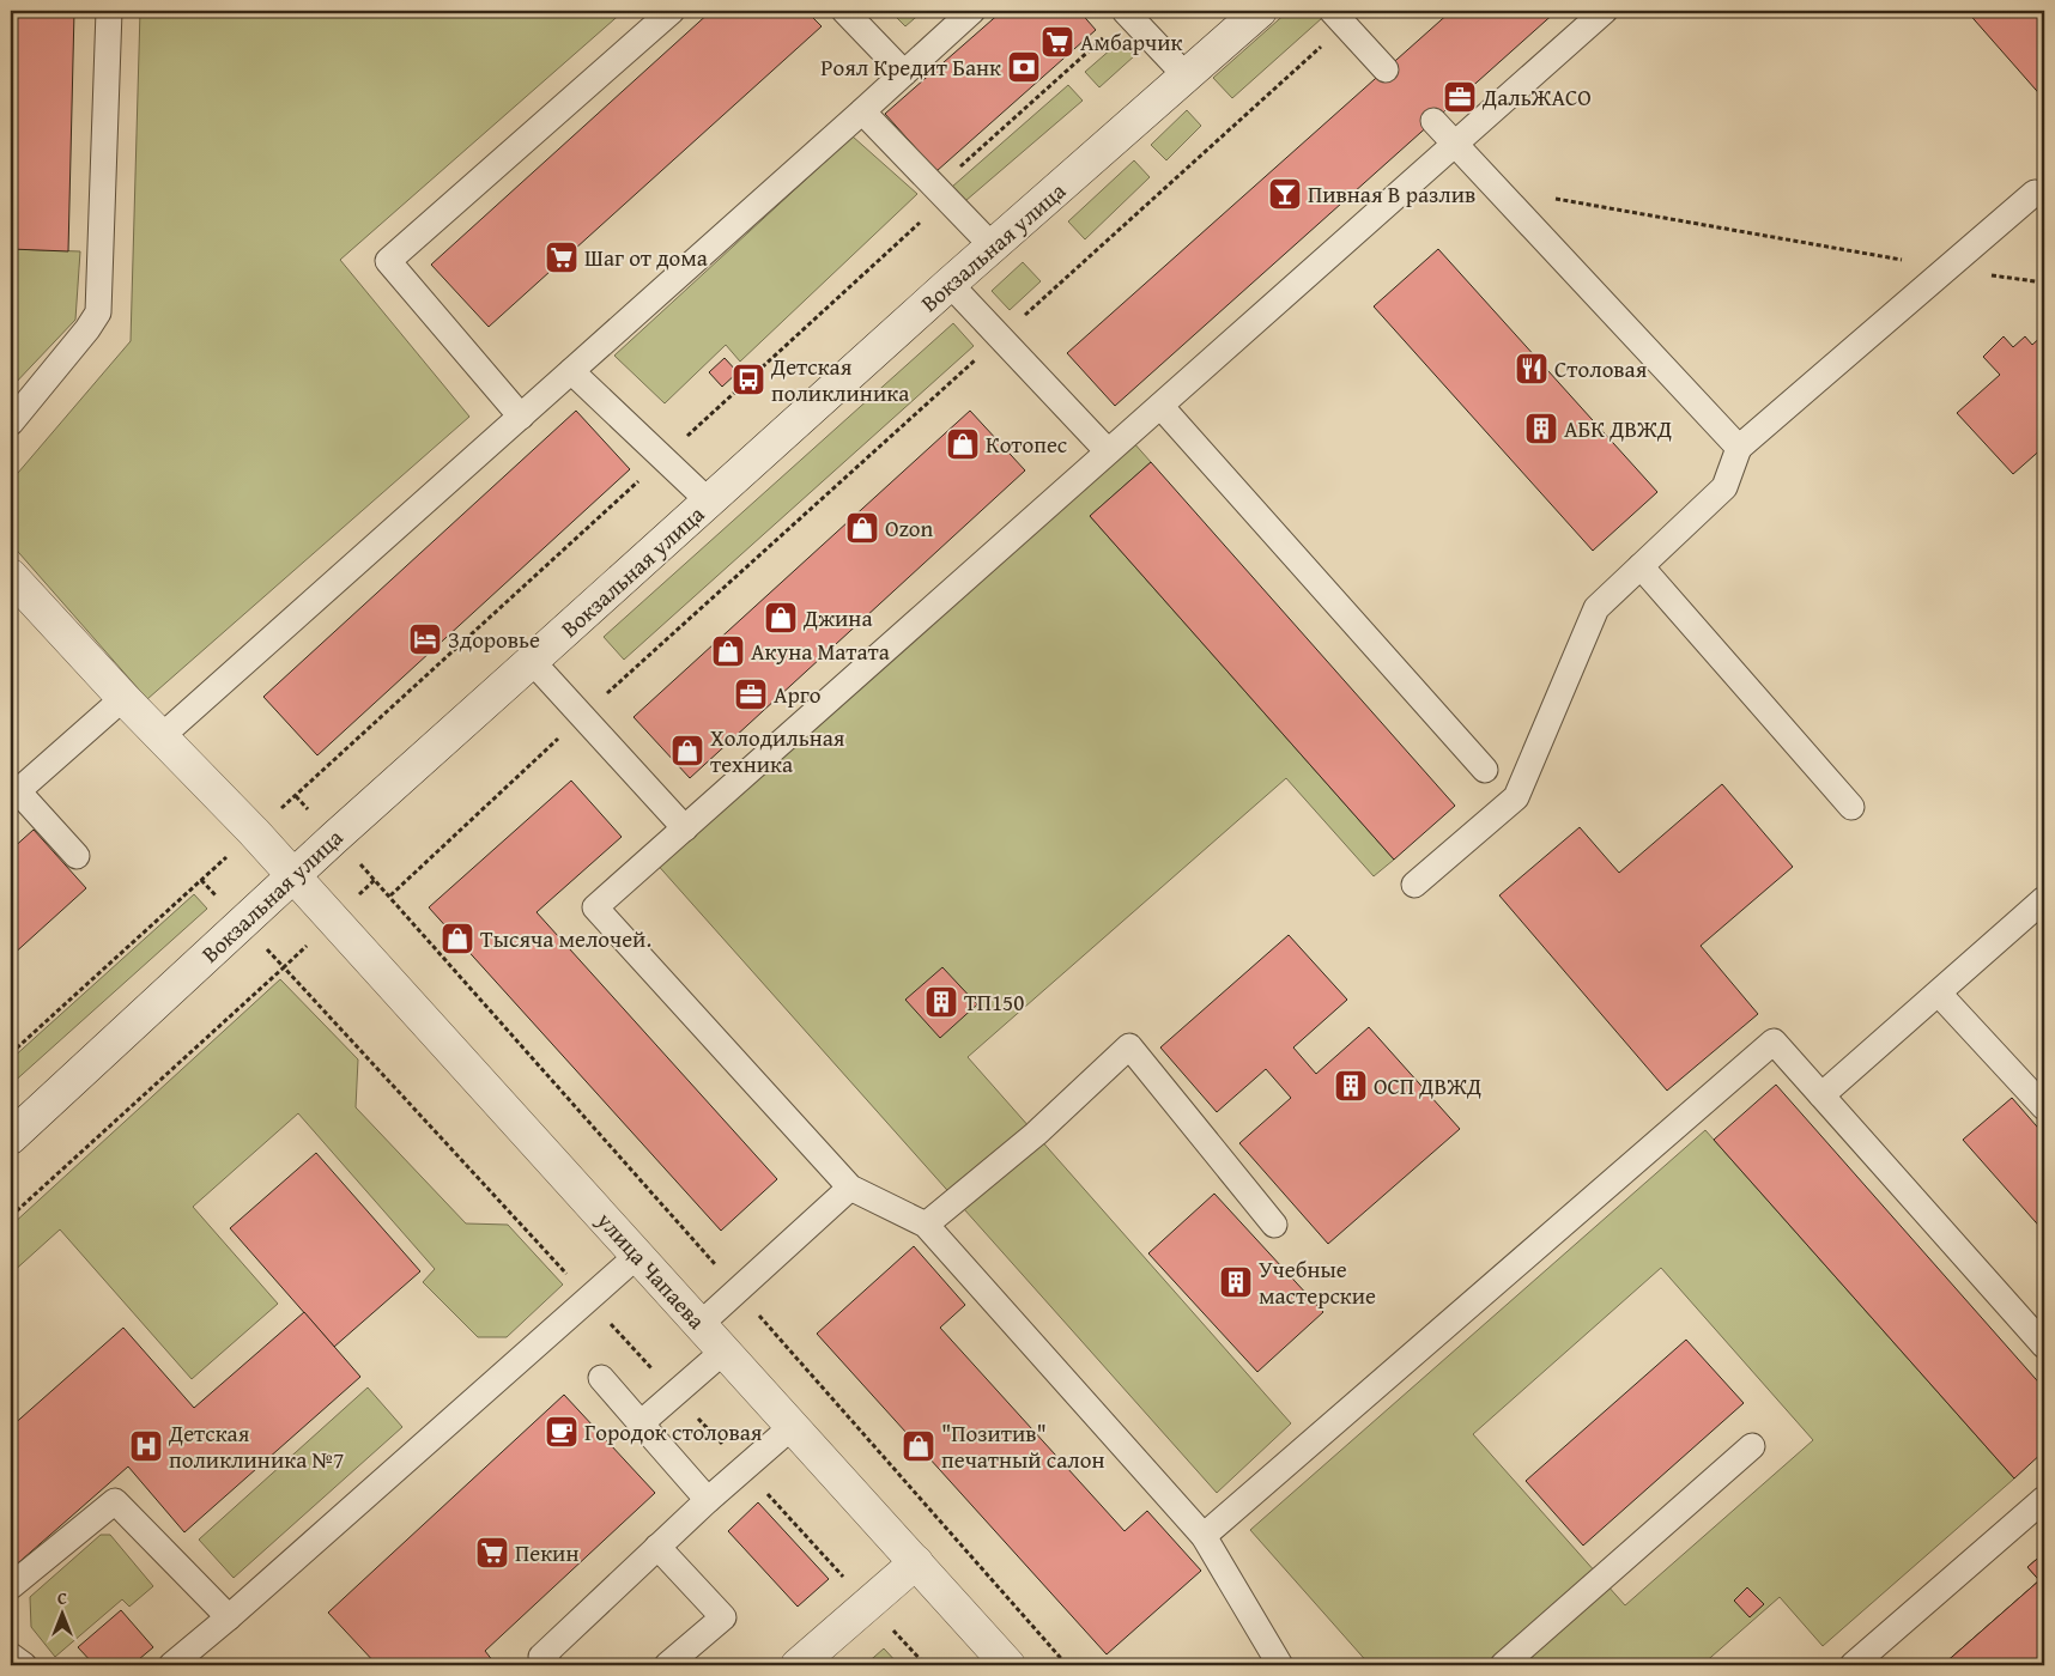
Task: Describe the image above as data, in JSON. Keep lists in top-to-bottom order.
{
  "streets": {
    "main road": ["Вокзальная улица", "улица Чапаева"]
  },
  "crossings": [
    ["Вокзальная улица", "улица Чапаева"]
  ],
  "places": {
    "supermarket": ["Амбарчик", "Шаг от дома", "Пекин"],
    "bank": ["Роял Кредит Банк"],
    "office": ["ДальЖАСО", "Арго"],
    "bar": ["Пивная В разлив"],
    "restaurant": ["Столовая"],
    "bus stop": ["Детская поликлиника"],
    "building": [
      "АБК ДВЖД",
      "ТП150",
      "ОСП ДВЖД",
      "Учебные мастерские"
    ],
    "shop": [
      "Котопес",
      "Ozon",
      "Джина",
      "Акуна Матата",
      "Холодильная техника",
      "Тысяча мелочей.",
      "\"Позитив\" печатный салон"
    ],
    "hotel": ["Здоровье"],
    "cafe": ["Городок столовая"],
    "hospital": ["Детская поликлиника №7"]
  },
  "north": "top"
}
